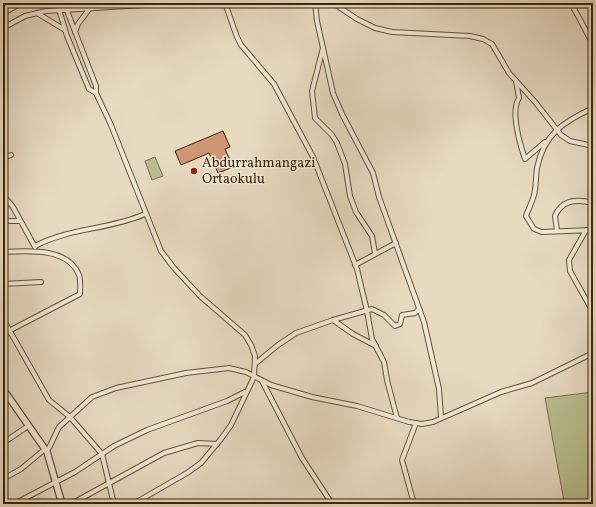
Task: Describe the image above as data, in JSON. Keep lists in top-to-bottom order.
{
  "places": ["Abdurrahmangazi Ortaokulu"]
}
